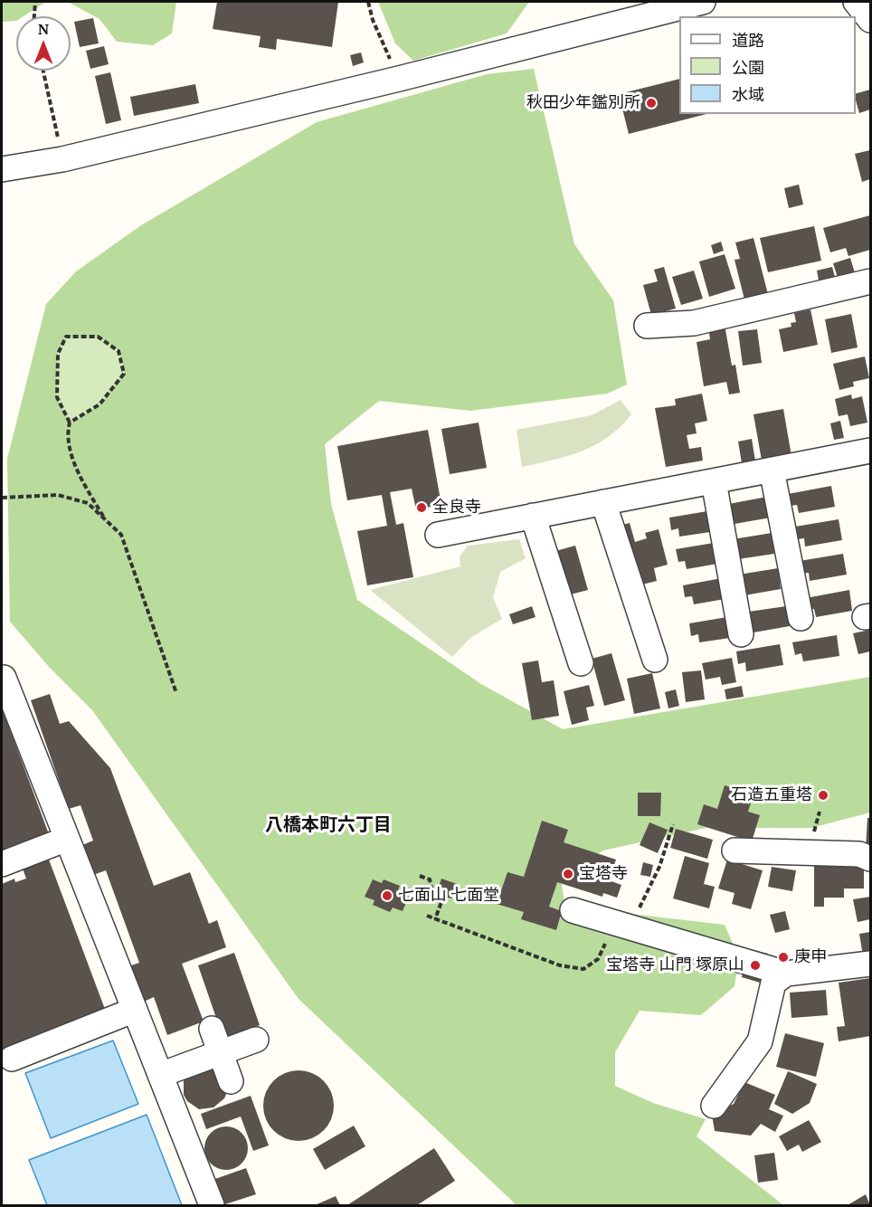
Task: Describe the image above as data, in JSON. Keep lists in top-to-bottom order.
{
  "districts": ["八橋本町六丁目"],
  "places": [
    "秋田少年鑑別所",
    "全良寺",
    "石造五重塔",
    "宝塔寺",
    "七面山 七面堂",
    "庚申",
    "宝塔寺 山門 塚原山"
  ],
  "legend": ["道路", "公園", "水域"],
  "north": "top"
}
